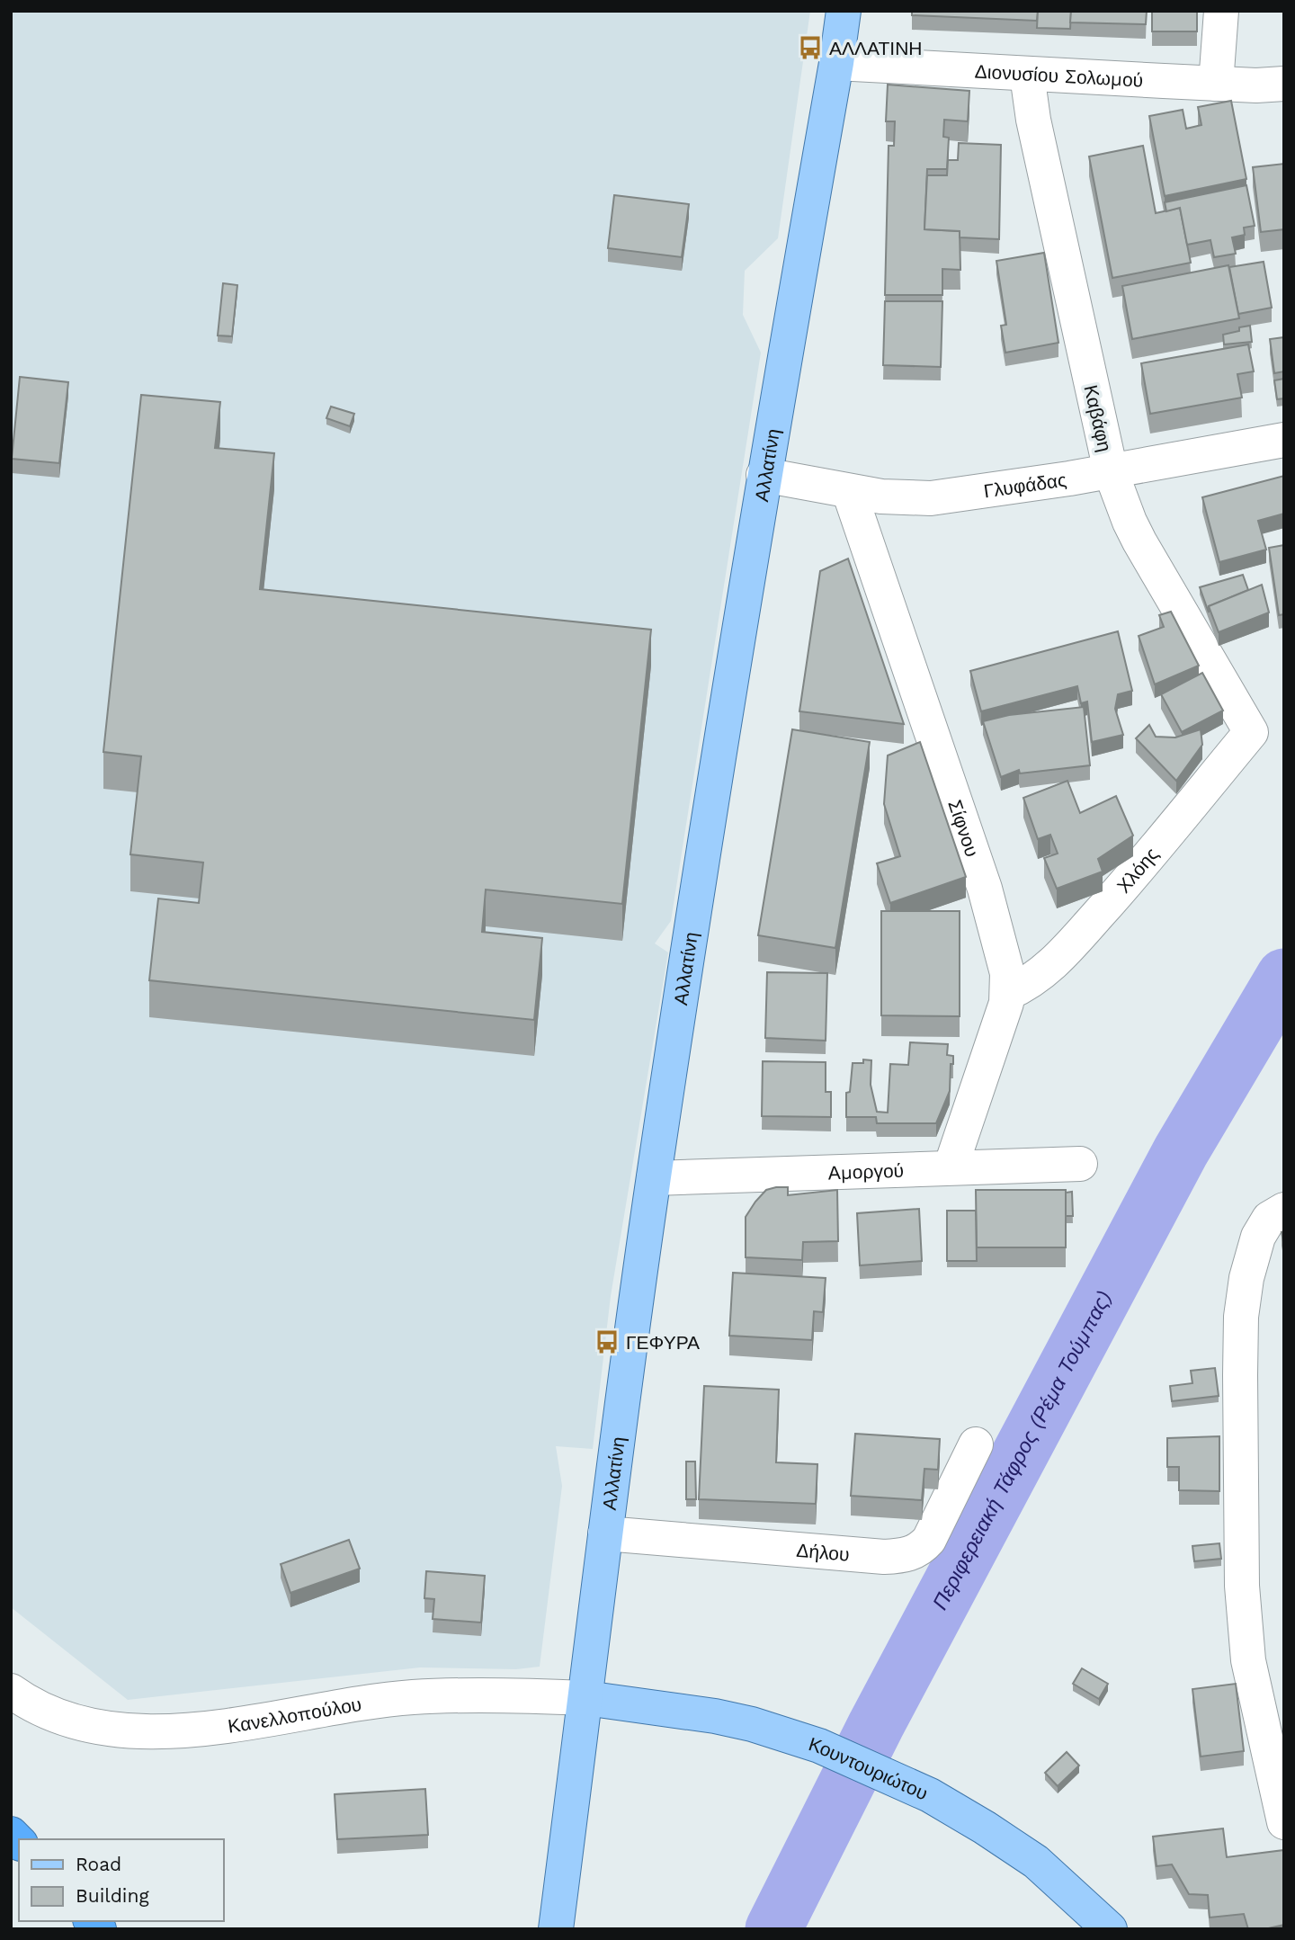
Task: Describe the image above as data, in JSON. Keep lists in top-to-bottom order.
{
  "streets": {
    "main road": ["Αλλατίνη", "Κουντουριώτου"],
    "street": [
      "Διονυσίου Σολωμού",
      "Καβάφη",
      "Γλυφάδας",
      "Σίφνου",
      "Χλόης",
      "Αμοργού",
      "Δήλου",
      "Κανελλοπούλου"
    ]
  },
  "crossings": [
    ["Διονυσίου Σολωμού", "Καβάφη"],
    ["Διονυσίου Σολωμού", "Αλλατίνη"],
    ["Καβάφη", "Γλυφάδας"],
    ["Καβάφη", "Χλόης"],
    ["Αλλατίνη", "Γλυφάδας"],
    ["Αλλατίνη", "Αμοργού"],
    ["Αλλατίνη", "Δήλου"],
    ["Αλλατίνη", "Κανελλοπούλου"],
    ["Αλλατίνη", "Κουντουριώτου"],
    ["Γλυφάδας", "Σίφνου"],
    ["Σίφνου", "Χλόης"],
    ["Σίφνου", "Αμοργού"],
    ["Κανελλοπούλου", "Κουντουριώτου"]
  ],
  "water": ["Περιφερειακή Τάφρος (Ρέμα Τούμπας)"],
  "places": {
    "bus stop": ["ΑΛΛΑΤΙΝΗ", "ΓΕΦΥΡΑ"]
  },
  "legend": ["Road", "Building"]
}
